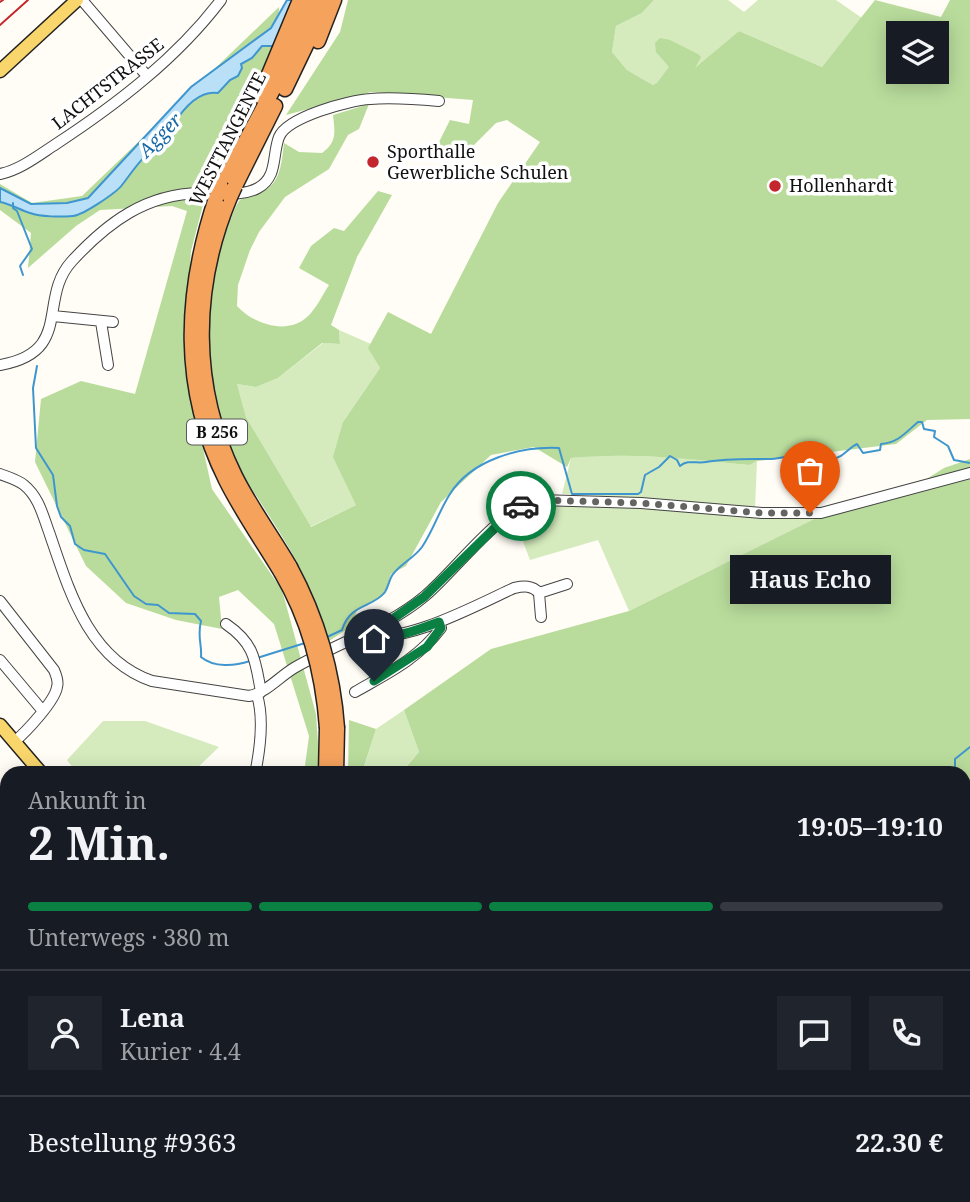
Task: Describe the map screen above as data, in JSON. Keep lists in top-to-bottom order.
{
  "streets": {
    "highway": ["WESTTANGENTE", "B 256"],
    "street": ["LACHTSTRASSE"]
  },
  "crossings": [
    ["WESTTANGENTE", "B 256"]
  ],
  "water": ["Agger"],
  "places": ["Sporthalle Gewerbliche Schulen", "Hollenhardt", "Haus Echo"],
  "page": {
    "bubble": "Haus Echo",
    "heading": ["2 Min.", "Ankunft in", "19:05–19:10"],
    "panel": [
      "Lena",
      "Kurier · 4.4",
      "Bestellung #9363",
      "22.30 €"
    ],
    "bar": "Unterwegs · 380 m"
  }
}
